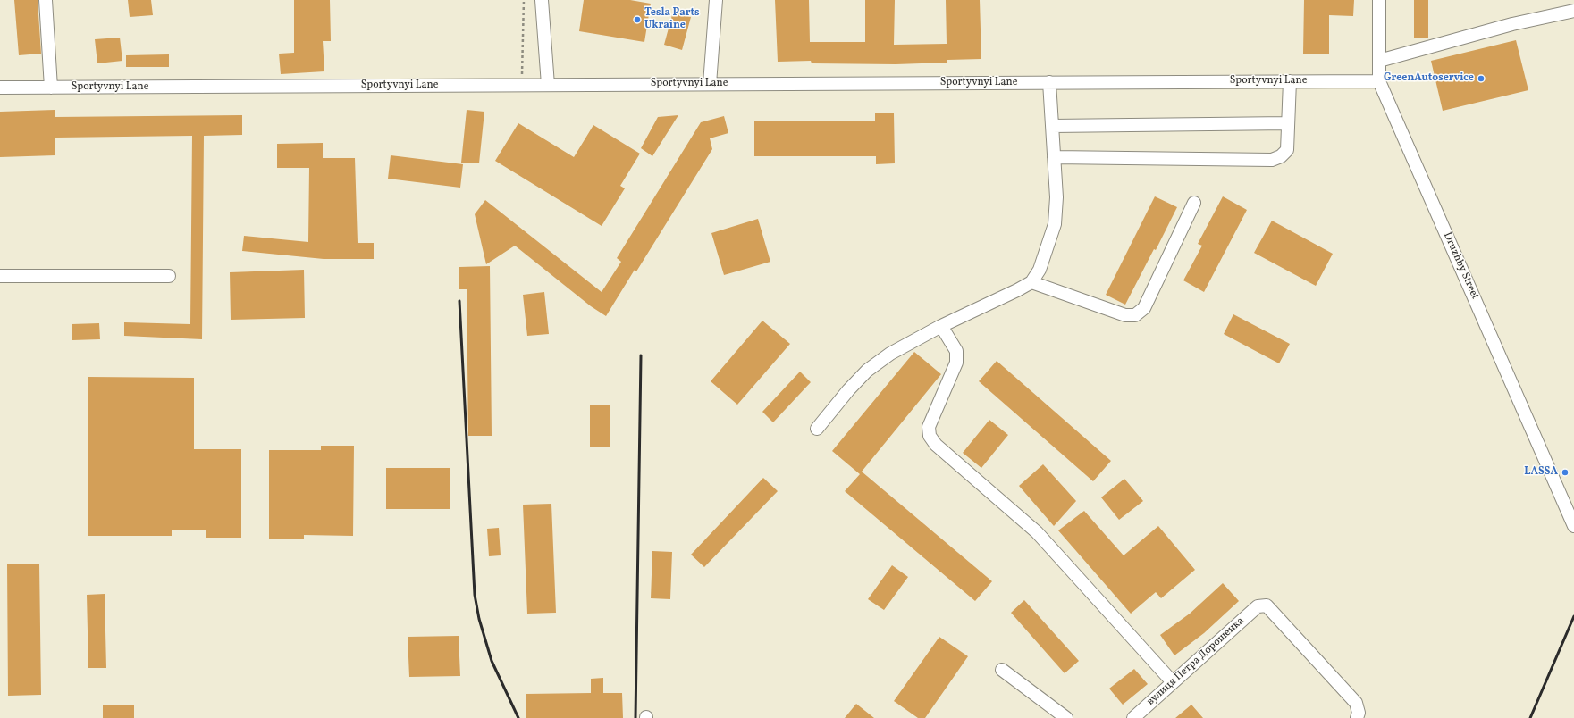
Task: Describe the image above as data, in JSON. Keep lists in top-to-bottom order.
{
  "streets": {
    "street": ["Sportyvnyi Lane", "Druzhby Street", "вулиця Петра Дорошенка"]
  },
  "crossings": [
    ["Sportyvnyi Lane", "Druzhby Street"]
  ],
  "places": ["Tesla Parts Ukraine", "GreenAutoservice", "LASSA"]
}
